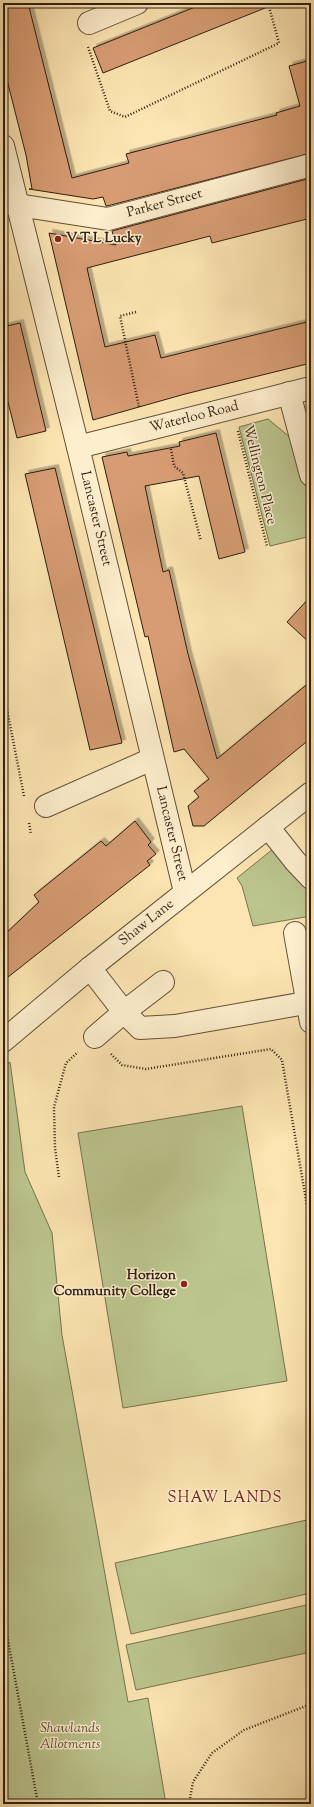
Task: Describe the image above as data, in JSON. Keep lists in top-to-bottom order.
{
  "streets": {
    "street": [
      "Parker Street",
      "Waterloo Road",
      "Lancaster Street",
      "Shaw Lane"
    ],
    "path": ["Wellington Place"]
  },
  "crossings": [
    ["Parker Street", "Lancaster Street"],
    ["Waterloo Road", "Wellington Place"],
    ["Waterloo Road", "Lancaster Street"],
    ["Lancaster Street", "Shaw Lane"]
  ],
  "districts": ["SHAW LANDS"],
  "parks": ["Shawlands Allotments"],
  "places": ["V T L Lucky", "Horizon Community College"]
}
